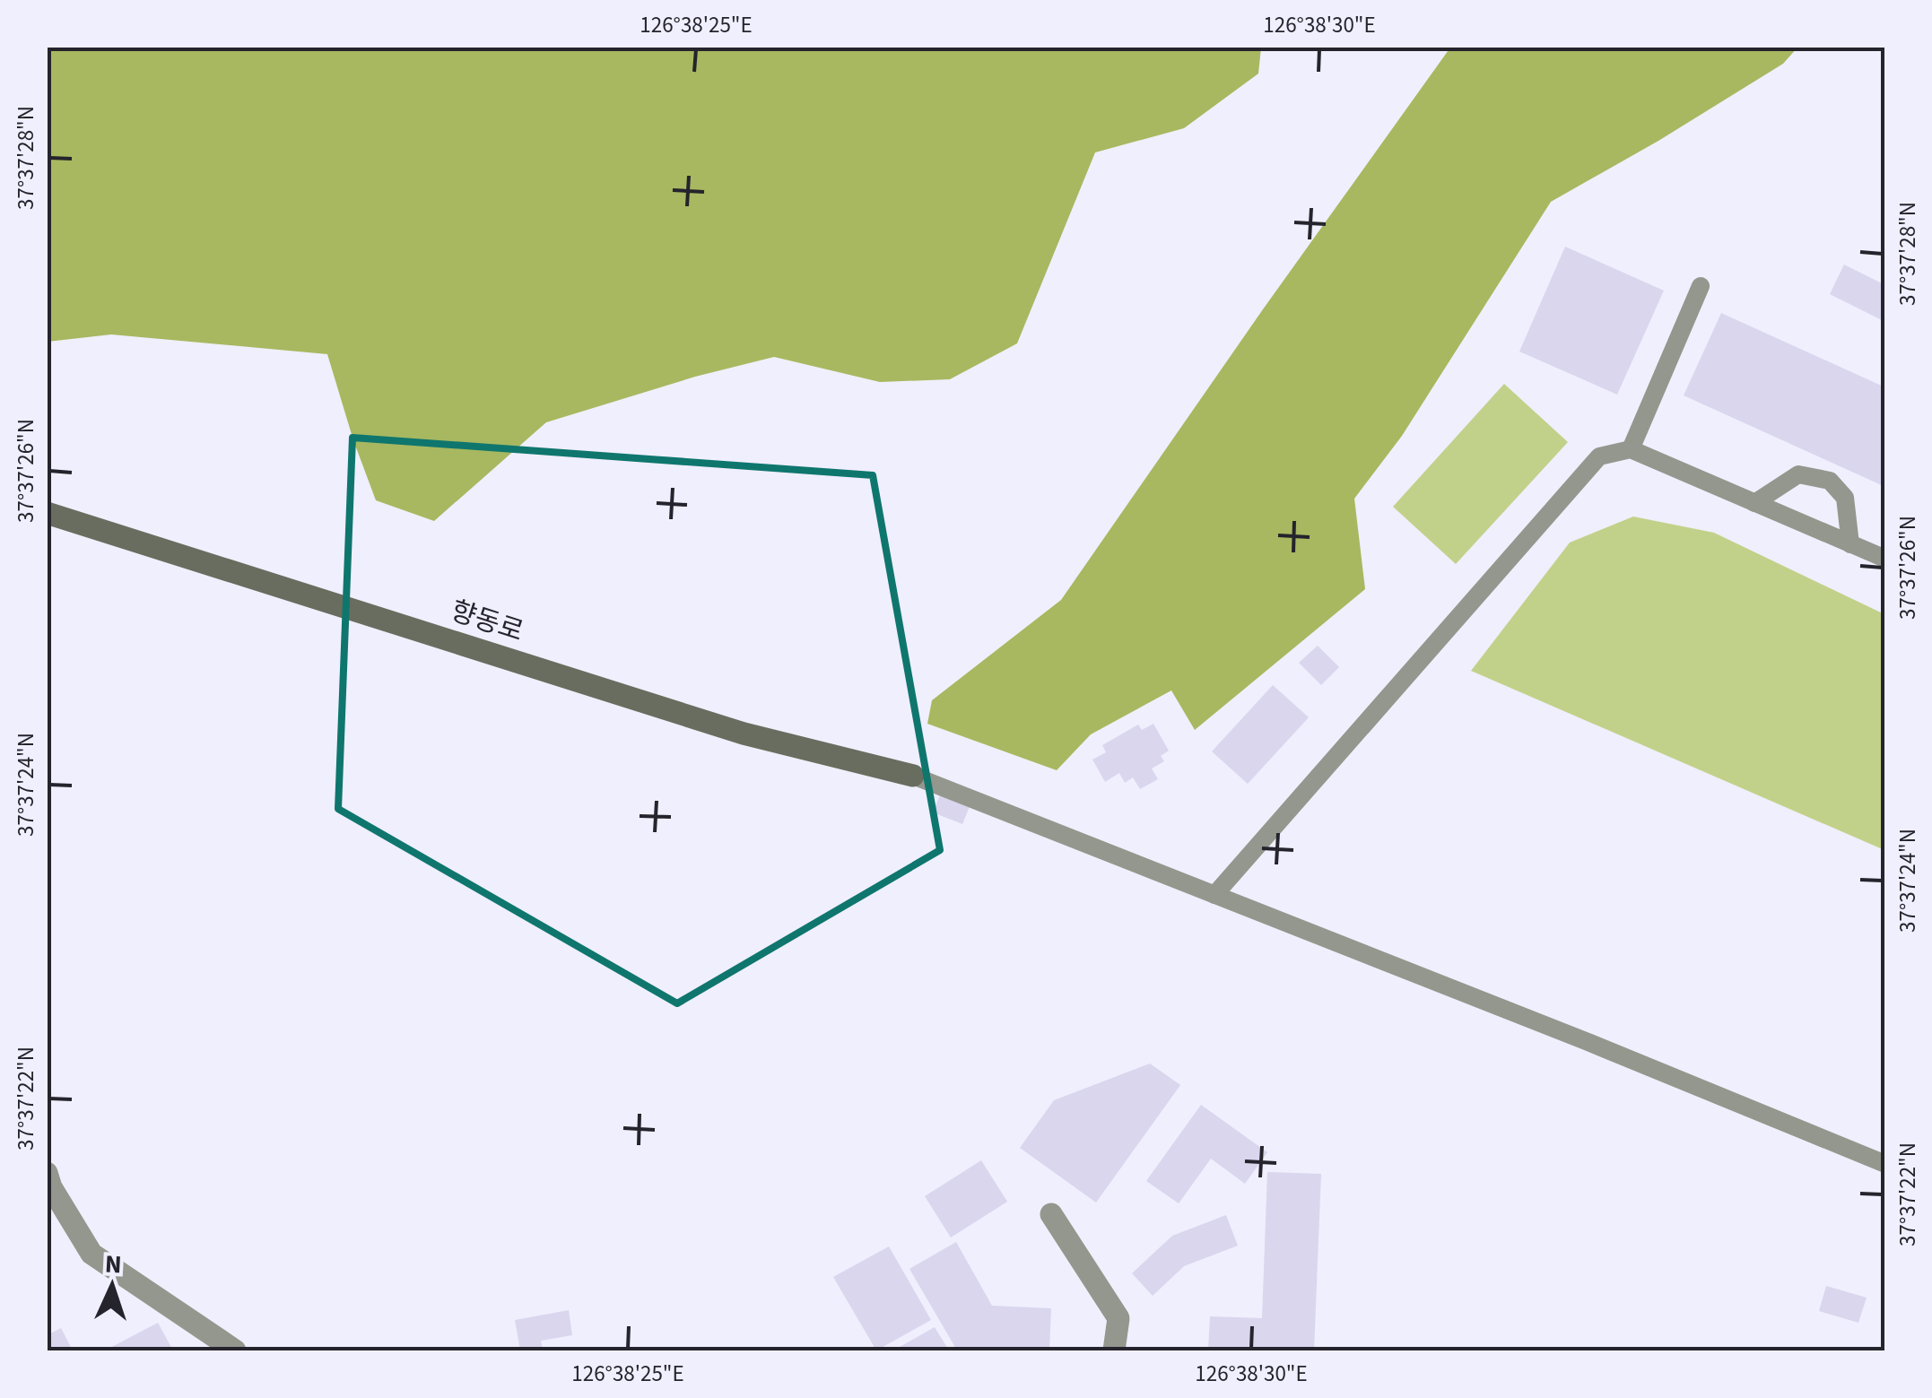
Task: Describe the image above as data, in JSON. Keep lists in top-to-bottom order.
{
  "streets": {
    "street": ["향동로"]
  },
  "north": "top",
  "coordinates": [
    "126°38'25\"E",
    "126°38'30\"E",
    "37°37'28\"N",
    "37°37'26\"N",
    "37°37'24\"N",
    "37°37'22\"N"
  ]
}
